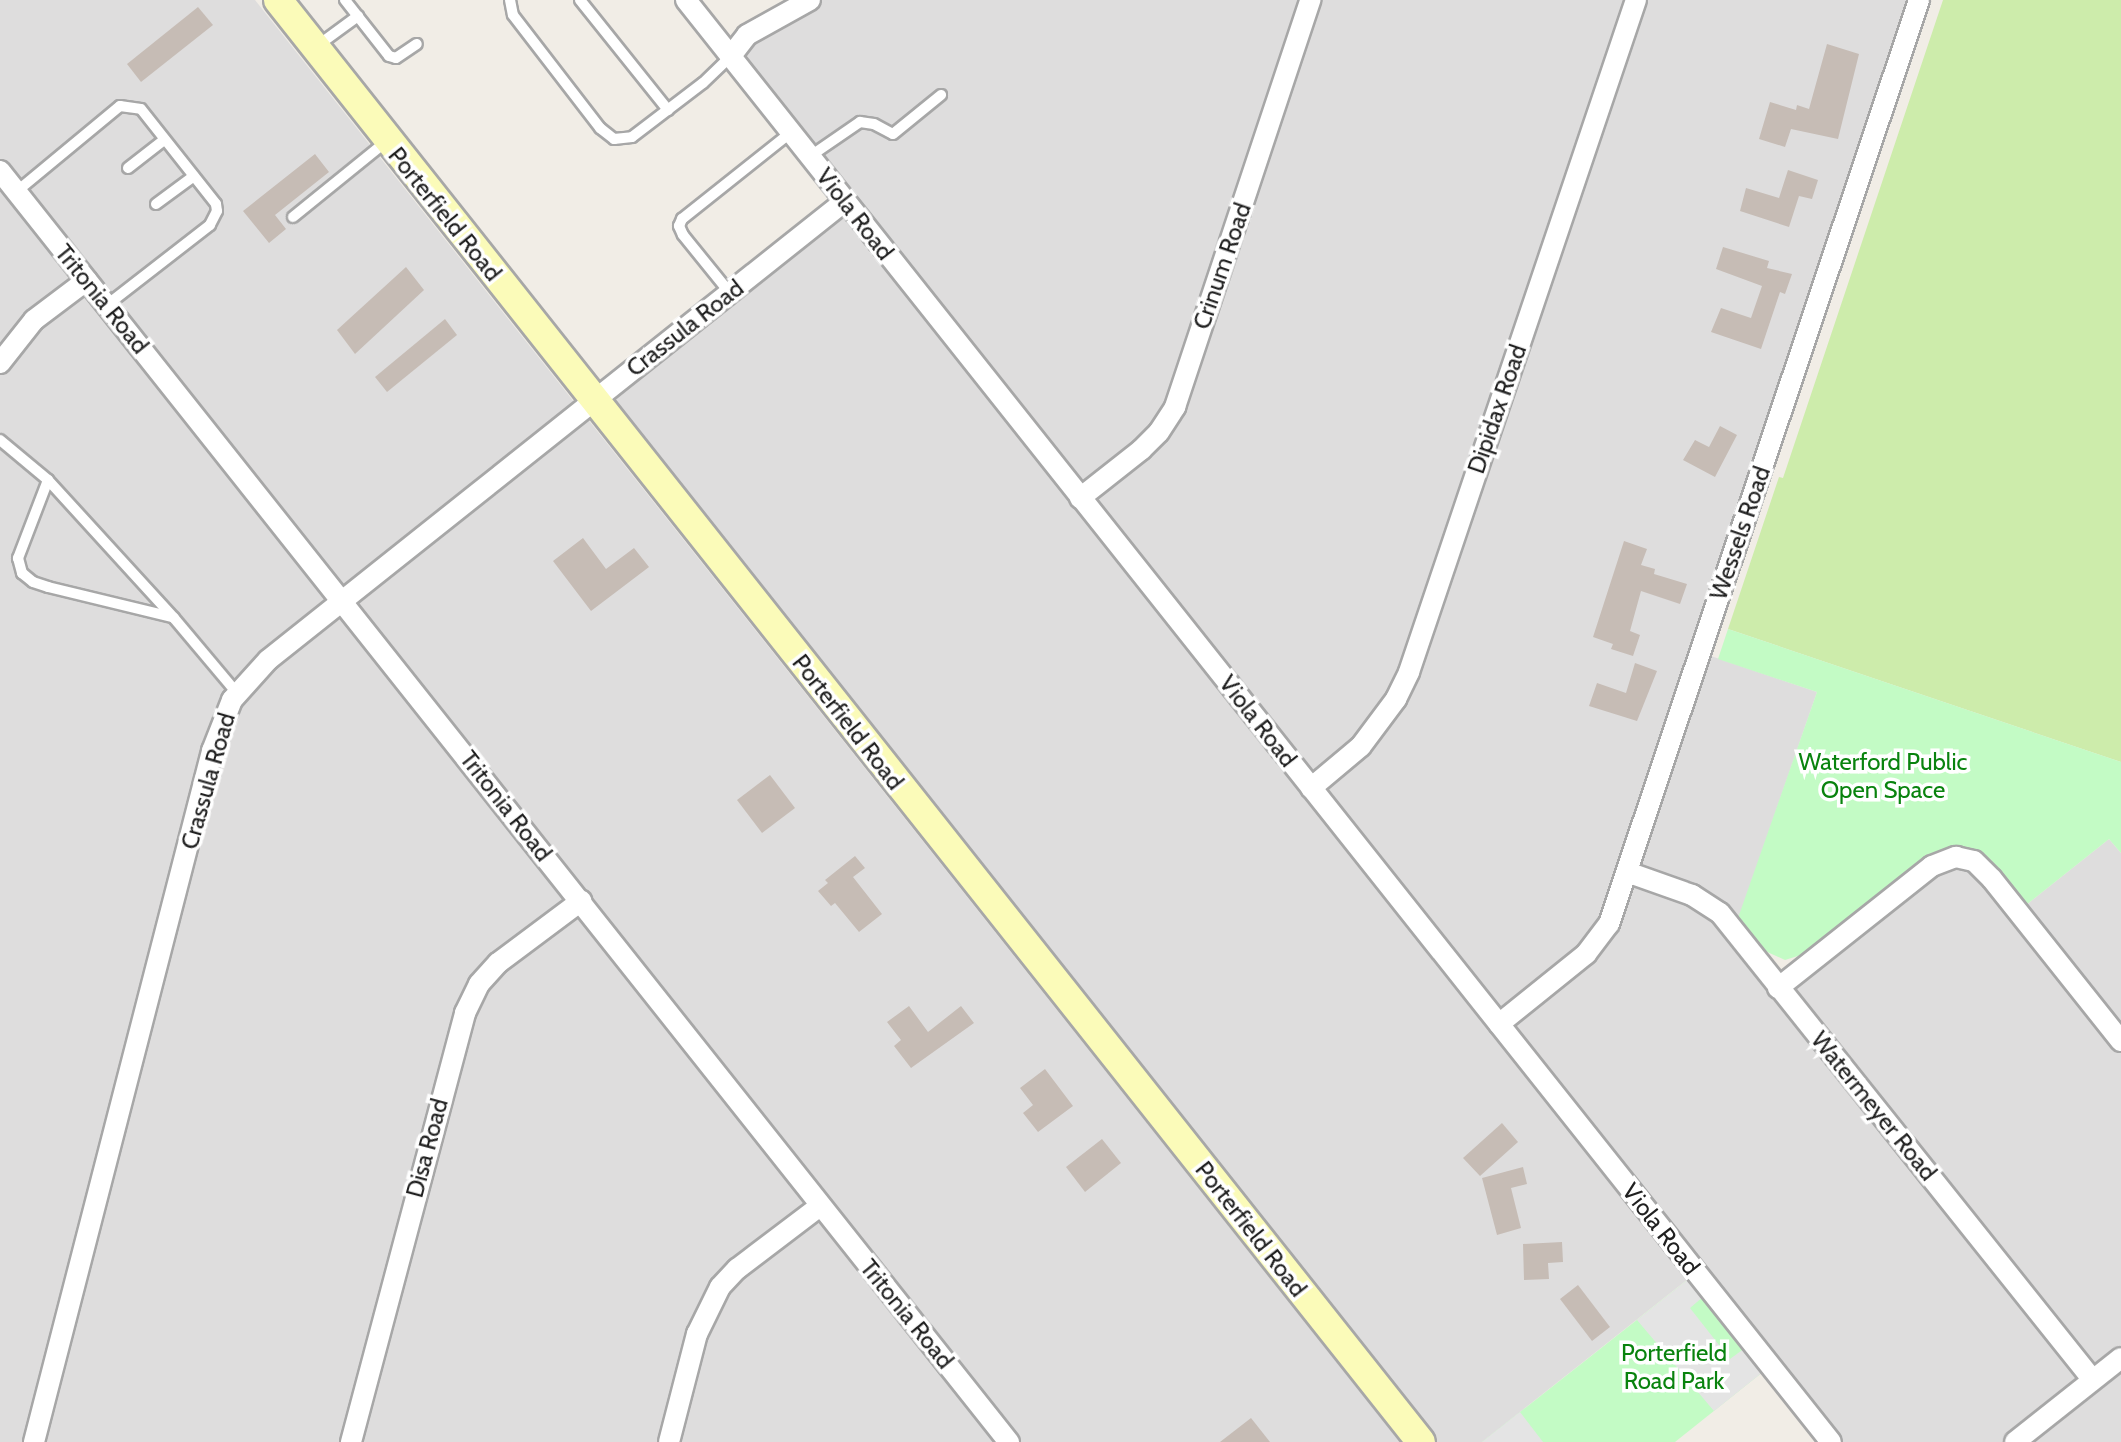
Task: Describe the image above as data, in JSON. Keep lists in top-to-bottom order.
{
  "streets": {
    "street": [
      "Porterfield Road",
      "Viola Road",
      "Crinum Road",
      "Tritonia Road",
      "Crassula Road",
      "Dipidax Road",
      "Wessels Road",
      "Watermeyer Road",
      "Disa Road"
    ]
  },
  "crossings": [
    ["Porterfield Road", "Crassula Road"],
    ["Viola Road", "Crinum Road"],
    ["Viola Road", "Crassula Road"],
    ["Viola Road", "Dipidax Road"],
    ["Viola Road", "Wessels Road"],
    ["Tritonia Road", "Crassula Road"],
    ["Tritonia Road", "Disa Road"],
    ["Wessels Road", "Watermeyer Road"]
  ],
  "parks": ["Waterford Public Open Space", "Porterfield Road Park"]
}
